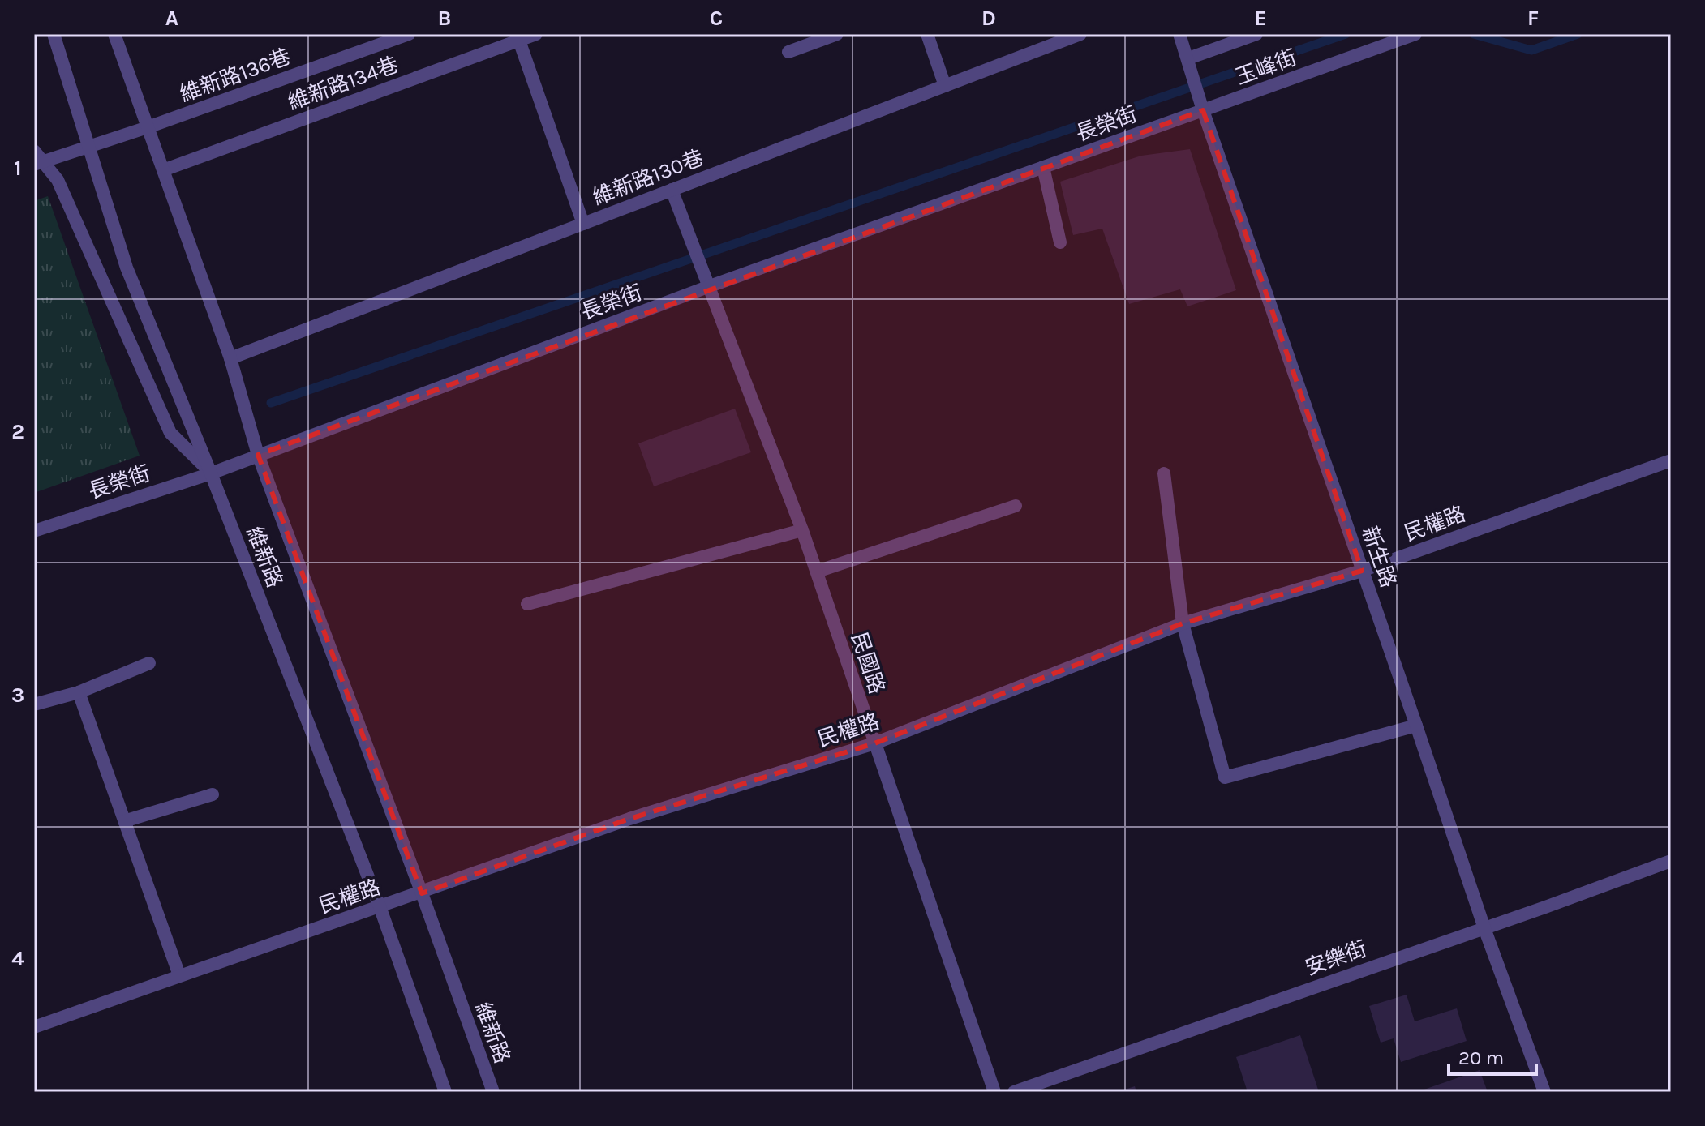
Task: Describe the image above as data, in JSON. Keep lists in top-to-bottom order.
{
  "streets": {
    "street": [
      "玉峰街",
      "維新路136巷",
      "維新路134巷",
      "長榮街",
      "維新路130巷",
      "民權路",
      "維新路",
      "新生路",
      "民國路",
      "安樂街"
    ]
  },
  "crossings": [
    ["玉峰街", "長榮街"],
    ["玉峰街", "新生路"],
    ["維新路136巷", "維新路"],
    ["維新路134巷", "維新路"],
    ["長榮街", "維新路"],
    ["長榮街", "新生路"],
    ["長榮街", "民國路"],
    ["維新路130巷", "維新路"],
    ["維新路130巷", "民國路"],
    ["民權路", "維新路"],
    ["民權路", "新生路"],
    ["民權路", "民國路"],
    ["新生路", "安樂街"]
  ],
  "scale_bar": "20 m",
  "grid": {
    "columns": [
      "A",
      "B",
      "C",
      "D",
      "E",
      "F"
    ],
    "rows": [
      "1",
      "2",
      "3",
      "4"
    ]
  }
}
